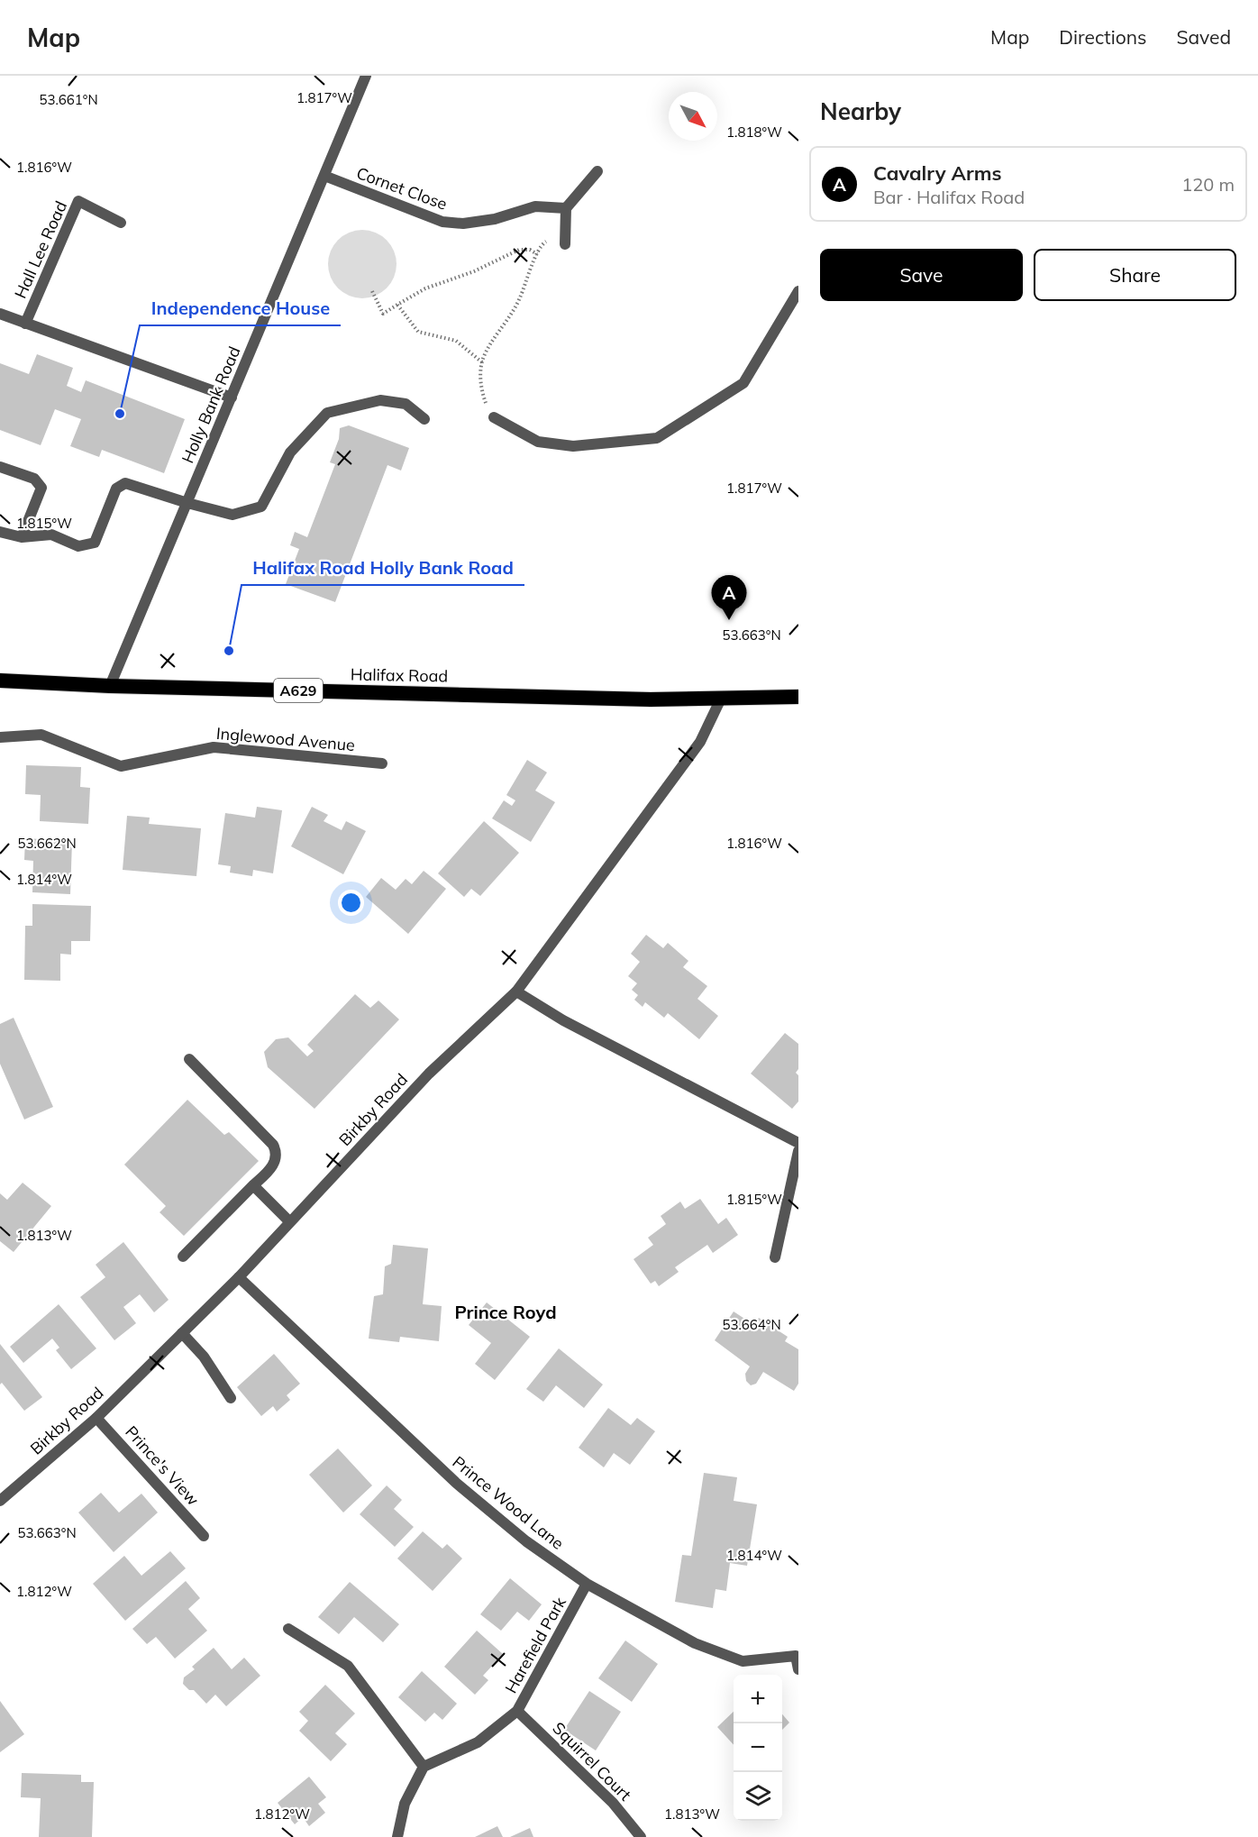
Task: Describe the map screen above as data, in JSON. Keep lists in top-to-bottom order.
{
  "streets": {
    "highway": ["Halifax Road", "A629"],
    "street": [
      "Cornet Close",
      "Hall Lee Road",
      "Holly Bank Road",
      "Inglewood Avenue",
      "Birkby Road",
      "Prince's View",
      "Prince Wood Lane",
      "Harefield Park",
      "Squirrel Court"
    ]
  },
  "crossings": [
    ["Cornet Close", "Holly Bank Road"],
    ["Hall Lee Road", "Holly Bank Road"],
    ["Holly Bank Road", "Halifax Road"],
    ["Halifax Road", "Birkby Road"],
    ["Birkby Road", "Prince's View"],
    ["Birkby Road", "Prince Wood Lane"],
    ["Prince Wood Lane", "Harefield Park"],
    ["Harefield Park", "Squirrel Court"]
  ],
  "districts": ["Prince Royd"],
  "places": ["Independence House", "Halifax Road Holly Bank Road"],
  "north": "bottom right",
  "page": {
    "header": "Map",
    "nav": ["Map", "Directions", "Saved"],
    "heading": "Nearby",
    "list": [
      {
        "mark": "A",
        "name": "Cavalry Arms",
        "note": "Bar · Halifax Road",
        "value": "120 m"
      }
    ],
    "buttons": ["Save", "Share"],
    "pins": "A",
    "map_buttons": ["+", "−"]
  },
  "coordinates": [
    "1.817°W",
    "53.661°N",
    "1.818°W",
    "1.816°W",
    "1.815°W",
    "53.663°N",
    "53.662°N",
    "1.814°W",
    "1.813°W",
    "53.664°N",
    "1.812°W"
  ]
}
